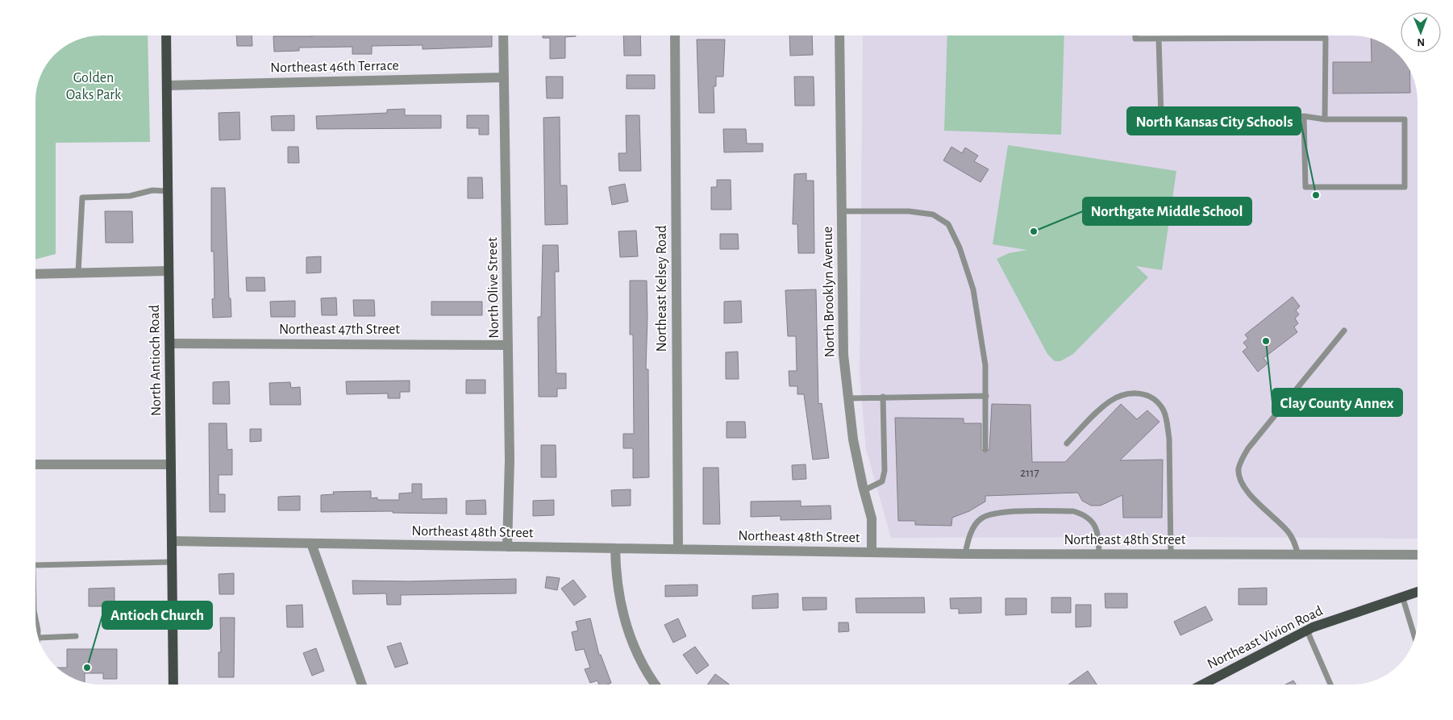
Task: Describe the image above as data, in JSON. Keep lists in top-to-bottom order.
{
  "streets": {
    "main road": ["North Antioch Road", "Northeast Vivion Road"],
    "street": [
      "Northeast 46th Terrace",
      "North Olive Street",
      "Northeast Kelsey Road",
      "North Brooklyn Avenue",
      "Northeast 47th Street",
      "Northeast 48th Street"
    ]
  },
  "crossings": [
    ["Northeast 46th Terrace", "North Olive Street"],
    ["Northeast 46th Terrace", "North Antioch Road"],
    ["North Olive Street", "Northeast 47th Street"],
    ["North Olive Street", "Northeast 48th Street"],
    ["Northeast Kelsey Road", "Northeast 48th Street"],
    ["North Brooklyn Avenue", "Northeast 48th Street"],
    ["Northeast 47th Street", "North Antioch Road"],
    ["North Antioch Road", "Northeast 48th Street"]
  ],
  "parks": ["Golden Oaks Park"],
  "places": [
    "North Kansas City Schools",
    "Northgate Middle School",
    "Clay County Annex",
    "Antioch Church"
  ],
  "house_numbers": ["2117"],
  "north": "bottom"
}
